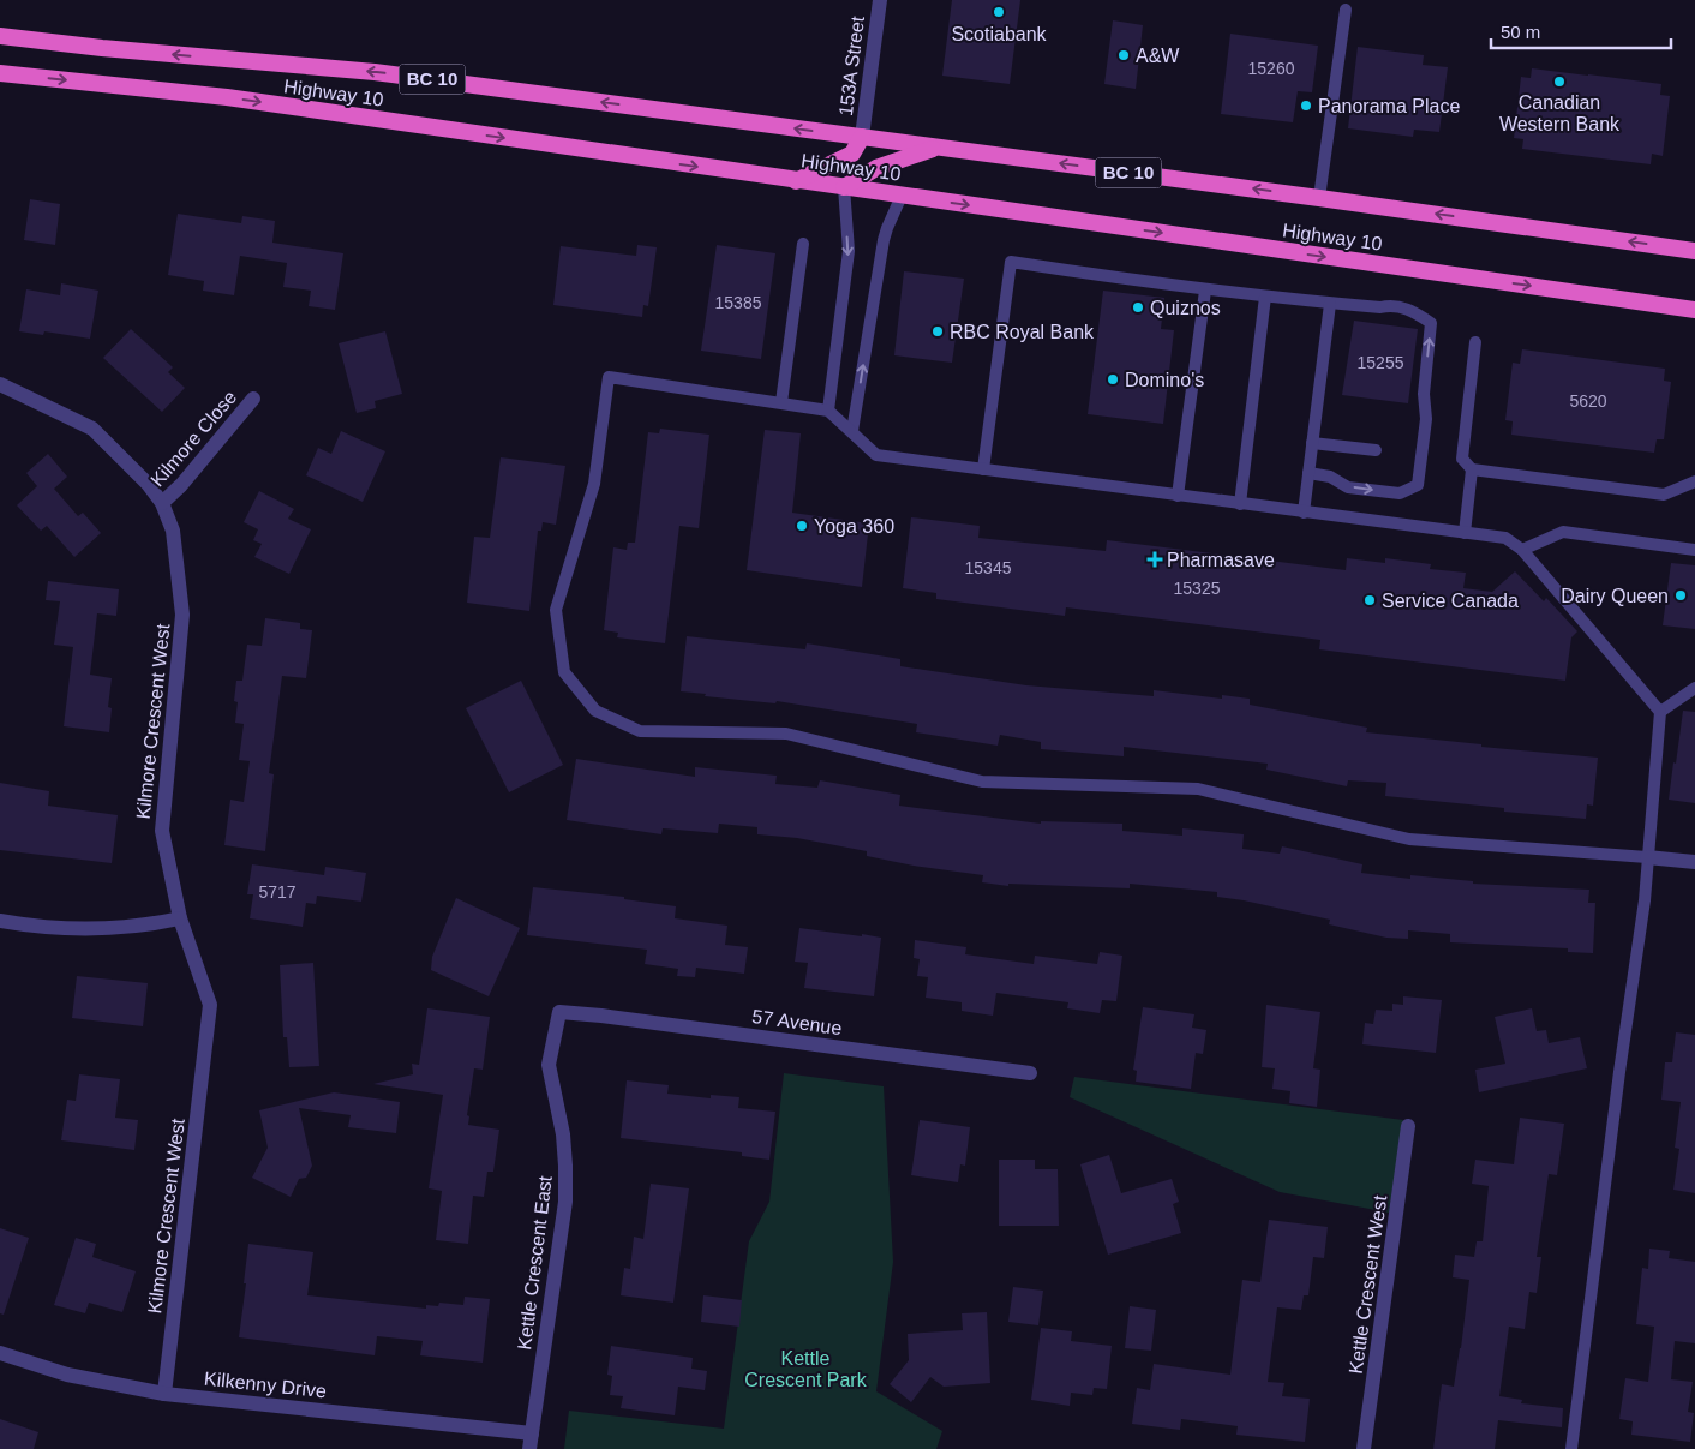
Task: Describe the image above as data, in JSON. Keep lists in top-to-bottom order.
{
  "streets": {
    "highway": ["BC 10", "Highway 10"],
    "street": [
      "153A Street",
      "Kilmore Close",
      "Kilmore Crescent West",
      "57 Avenue",
      "Kettle Crescent East",
      "Kettle Crescent West",
      "Kilkenny Drive"
    ]
  },
  "crossings": [
    ["153A Street", "Highway 10"],
    ["Kilmore Close", "Kilmore Crescent West"],
    ["Kilmore Crescent West", "Kilkenny Drive"],
    ["57 Avenue", "Kettle Crescent East"],
    ["Kettle Crescent East", "Kilkenny Drive"]
  ],
  "parks": ["Kettle Crescent Park"],
  "places": {
    "other": [
      "Scotiabank",
      "A&W",
      "Canadian Western Bank",
      "Panorama Place",
      "Quiznos",
      "RBC Royal Bank",
      "Domino's",
      "Yoga 360",
      "Dairy Queen",
      "Service Canada"
    ],
    "health": ["Pharmasave"]
  },
  "house_numbers": [
    "15260",
    "15385",
    "15255",
    "5620",
    "15345",
    "15325",
    "5717"
  ],
  "scale_bar": "50 m"
}
